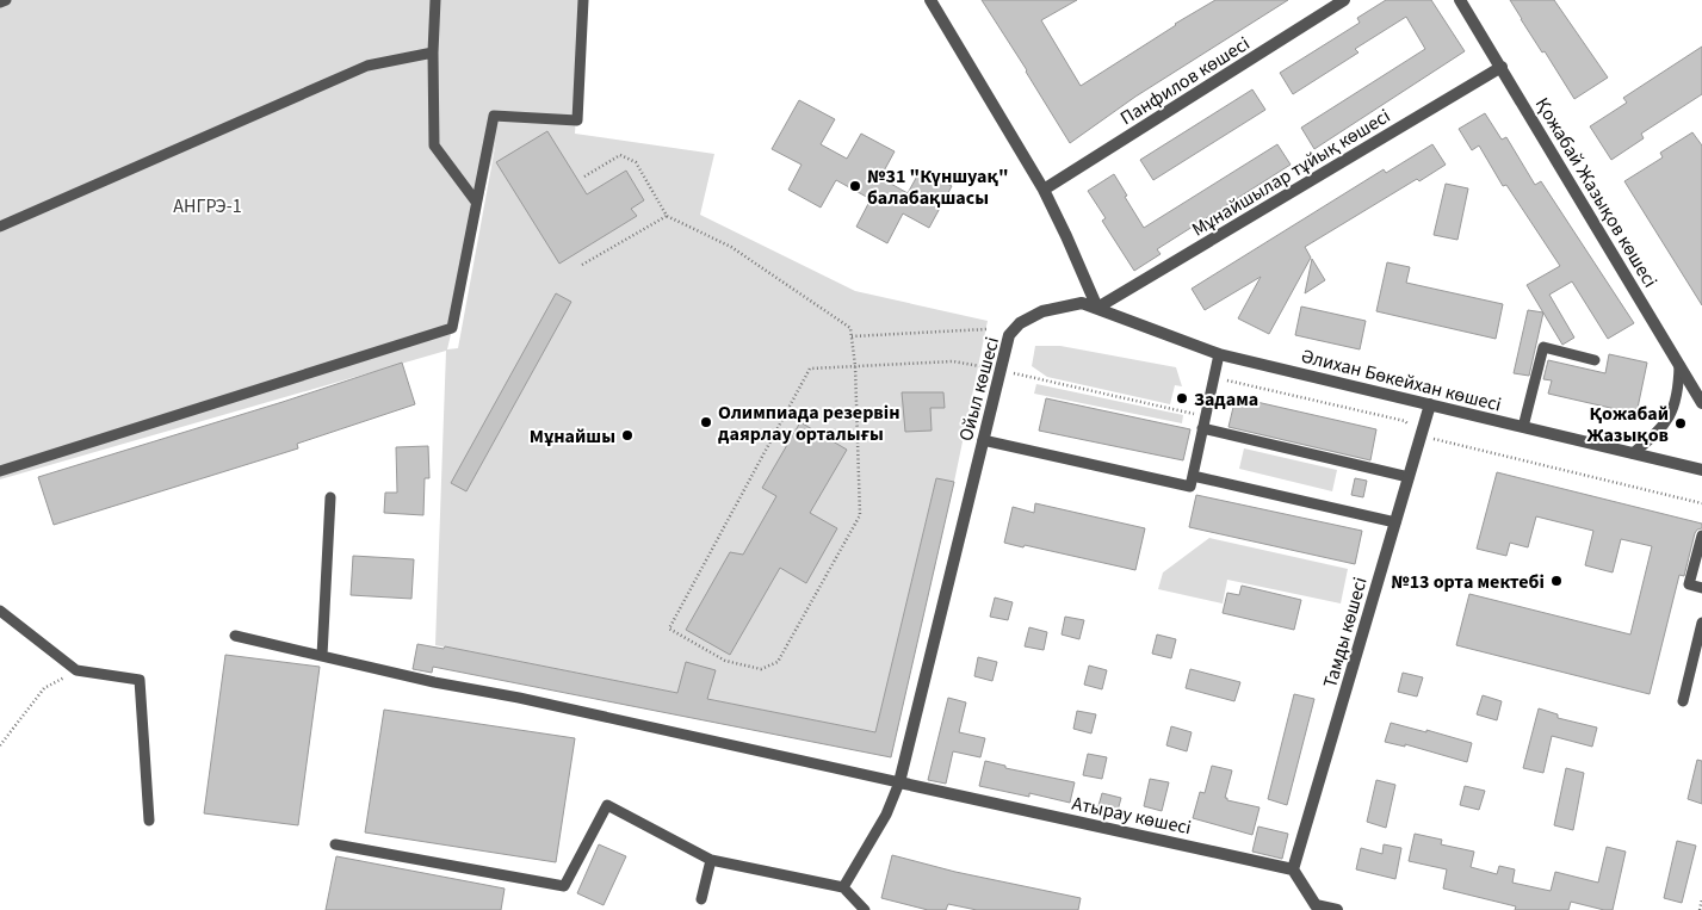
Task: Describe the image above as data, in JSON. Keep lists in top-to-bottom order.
{
  "streets": {
    "street": [
      "Панфилов көшесі",
      "Мұнайшылар тұйық көшесі",
      "Қожабай Жазықов көшесі",
      "Әлихан Бөкейхан көшесі",
      "Ойыл көшесі",
      "Тамды көшесі",
      "Атырау көшесі"
    ]
  },
  "crossings": [
    ["Мұнайшылар тұйық көшесі", "Қожабай Жазықов көшесі"],
    ["Мұнайшылар тұйық көшесі", "Әлихан Бөкейхан көшесі"],
    ["Мұнайшылар тұйық көшесі", "Ойыл көшесі"],
    ["Әлихан Бөкейхан көшесі", "Ойыл көшесі"],
    ["Әлихан Бөкейхан көшесі", "Тамды көшесі"],
    ["Ойыл көшесі", "Атырау көшесі"],
    ["Тамды көшесі", "Атырау көшесі"]
  ],
  "parks": ["АНГРЭ-1"],
  "places": [
    "№31 \"Күншуақ\" балабақшасы",
    "Задама",
    "Олимпиада резервін даярлау орталығы",
    "Қожабай Жазықов",
    "Мұнайшы",
    "№13 орта мектебі"
  ]
}
